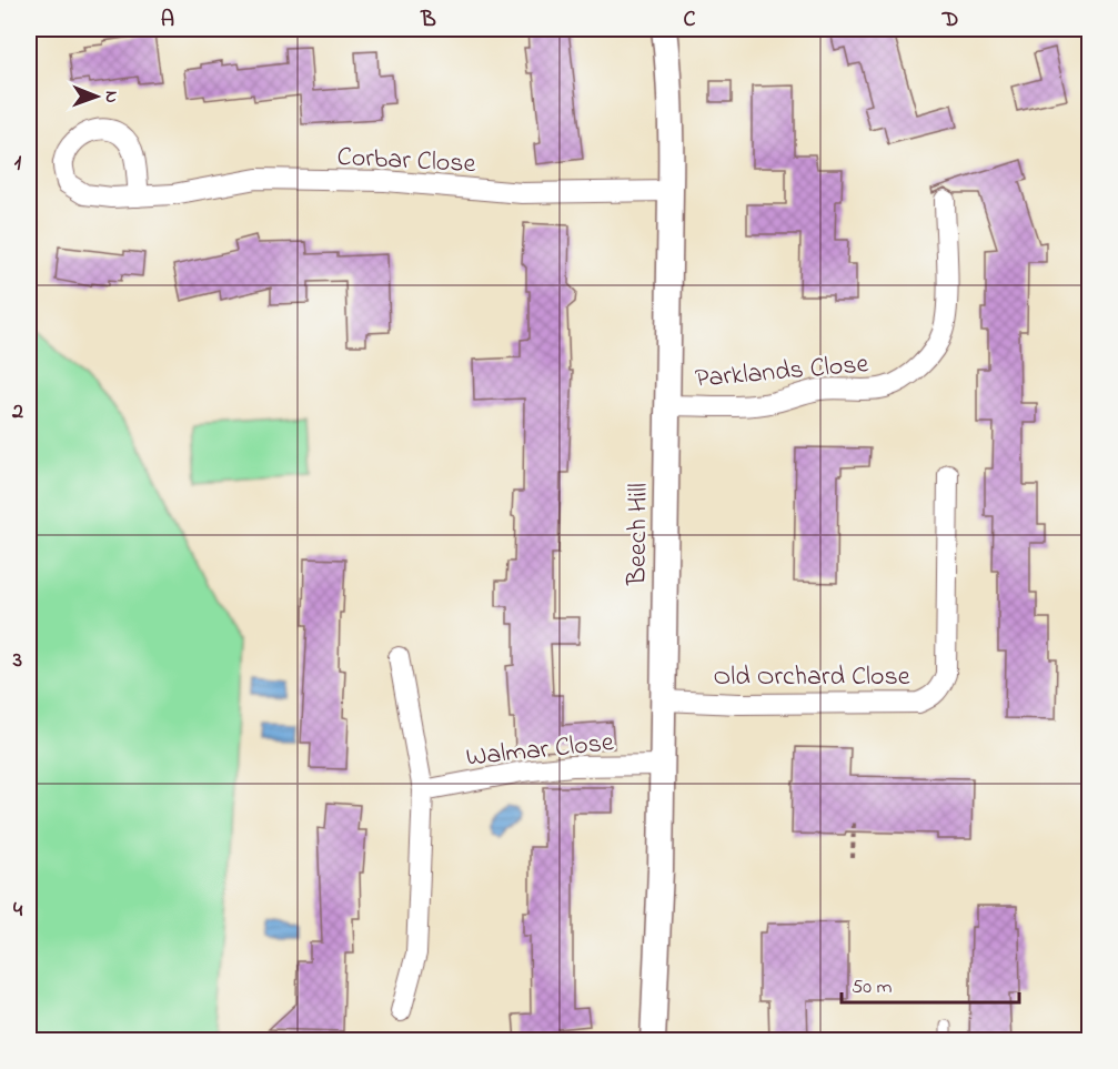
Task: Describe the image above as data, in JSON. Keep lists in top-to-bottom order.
{
  "streets": {
    "street": [
      "Corbar Close",
      "Parklands Close",
      "Beech Hill",
      "Old Orchard Close",
      "Walmar Close"
    ]
  },
  "crossings": [
    ["Corbar Close", "Beech Hill"],
    ["Parklands Close", "Beech Hill"],
    ["Beech Hill", "Old Orchard Close"],
    ["Beech Hill", "Walmar Close"]
  ],
  "scale_bar": "50 m",
  "north": "right",
  "grid": {
    "columns": [
      "A",
      "B",
      "C",
      "D"
    ],
    "rows": [
      "1",
      "2",
      "3",
      "4"
    ]
  }
}
